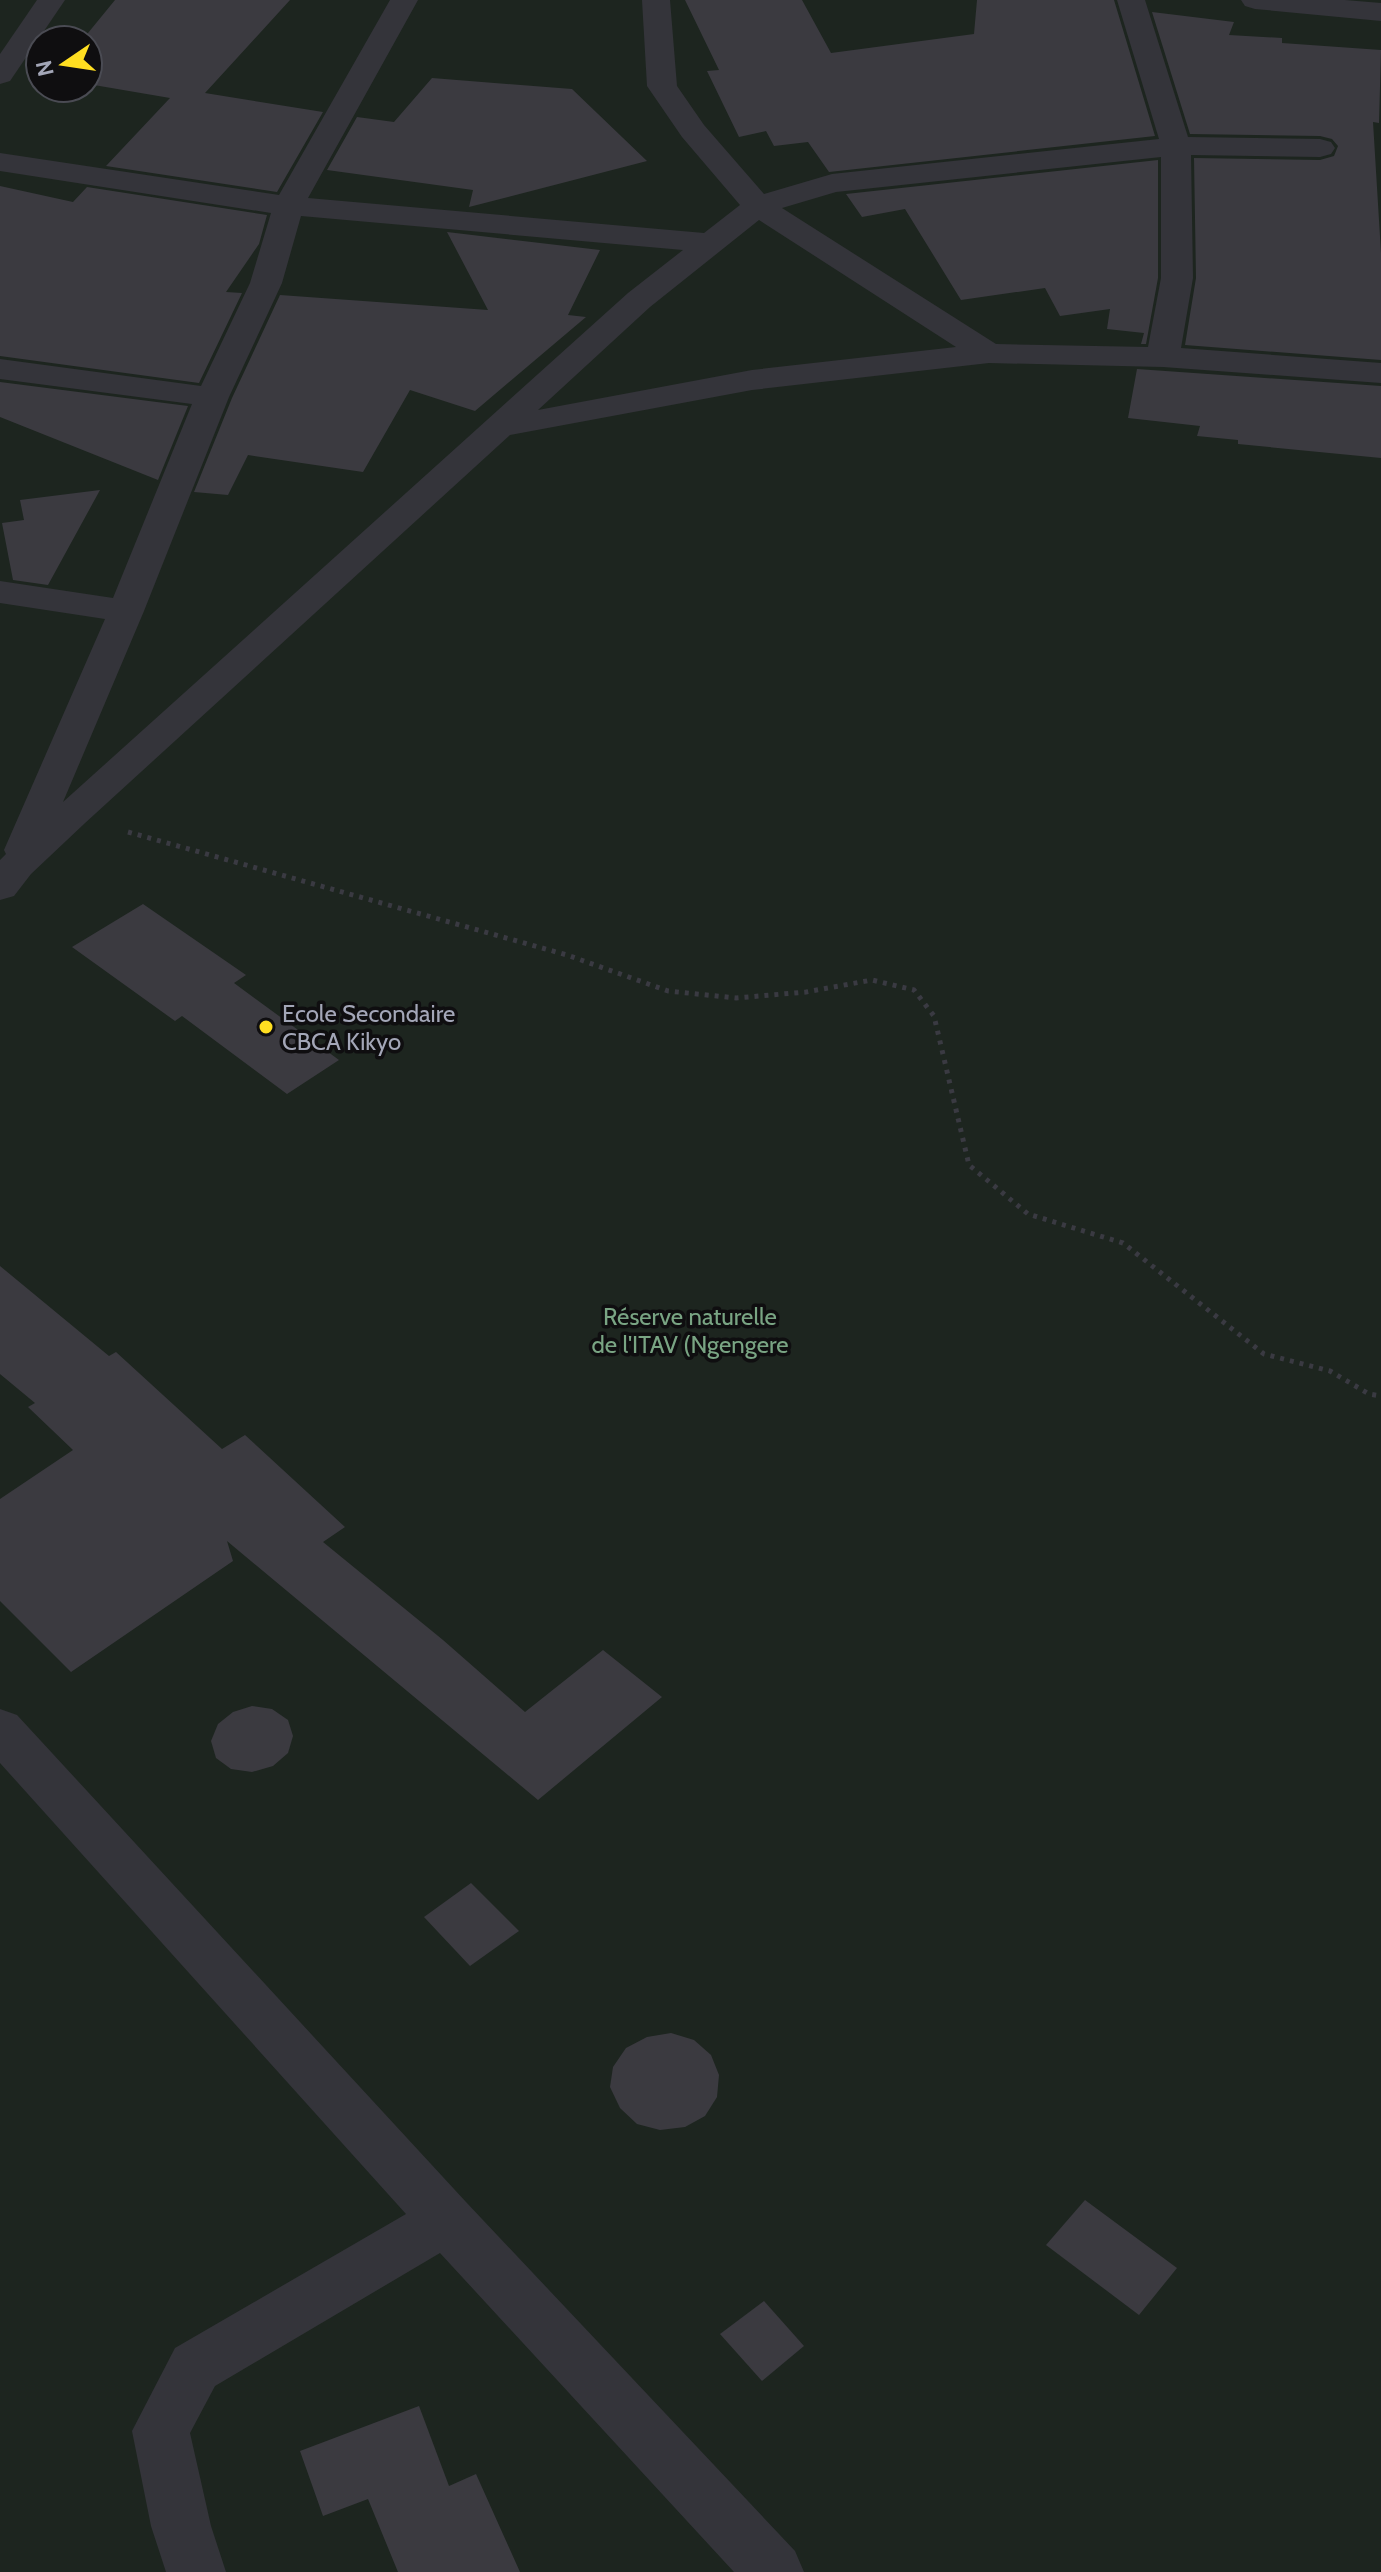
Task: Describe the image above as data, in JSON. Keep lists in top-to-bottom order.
{
  "parks": ["Réserve naturelle de l'ITAV (Ngengere"],
  "places": ["Ecole Secondaire CBCA Kikyo"],
  "north": "left"
}
